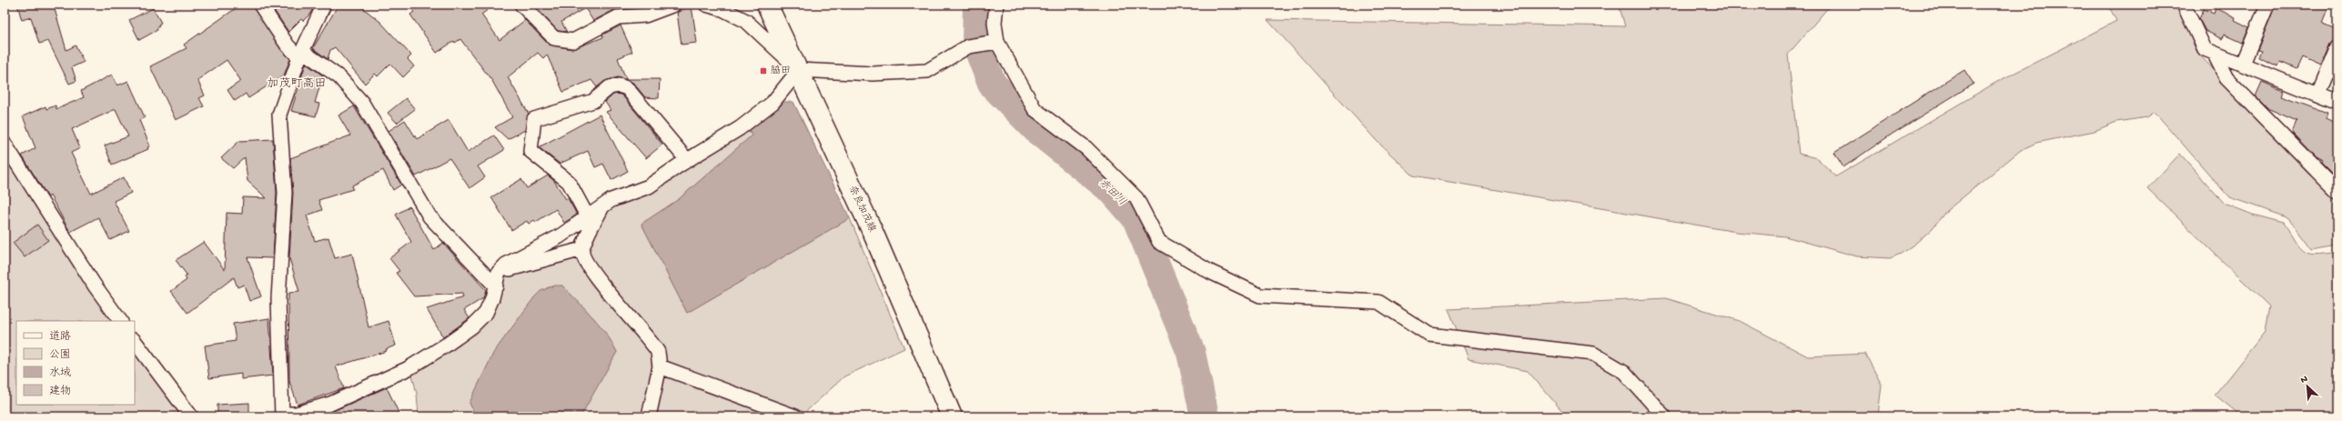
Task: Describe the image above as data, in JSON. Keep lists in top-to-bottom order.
{
  "streets": {
    "main road": ["奈良加茂線"]
  },
  "districts": ["加茂町高田"],
  "water": ["赤田川"],
  "places": {
    "transit": ["脇田"]
  },
  "legend": [
    "道路",
    "公園",
    "水域",
    "建物"
  ],
  "north": "top left"
}
